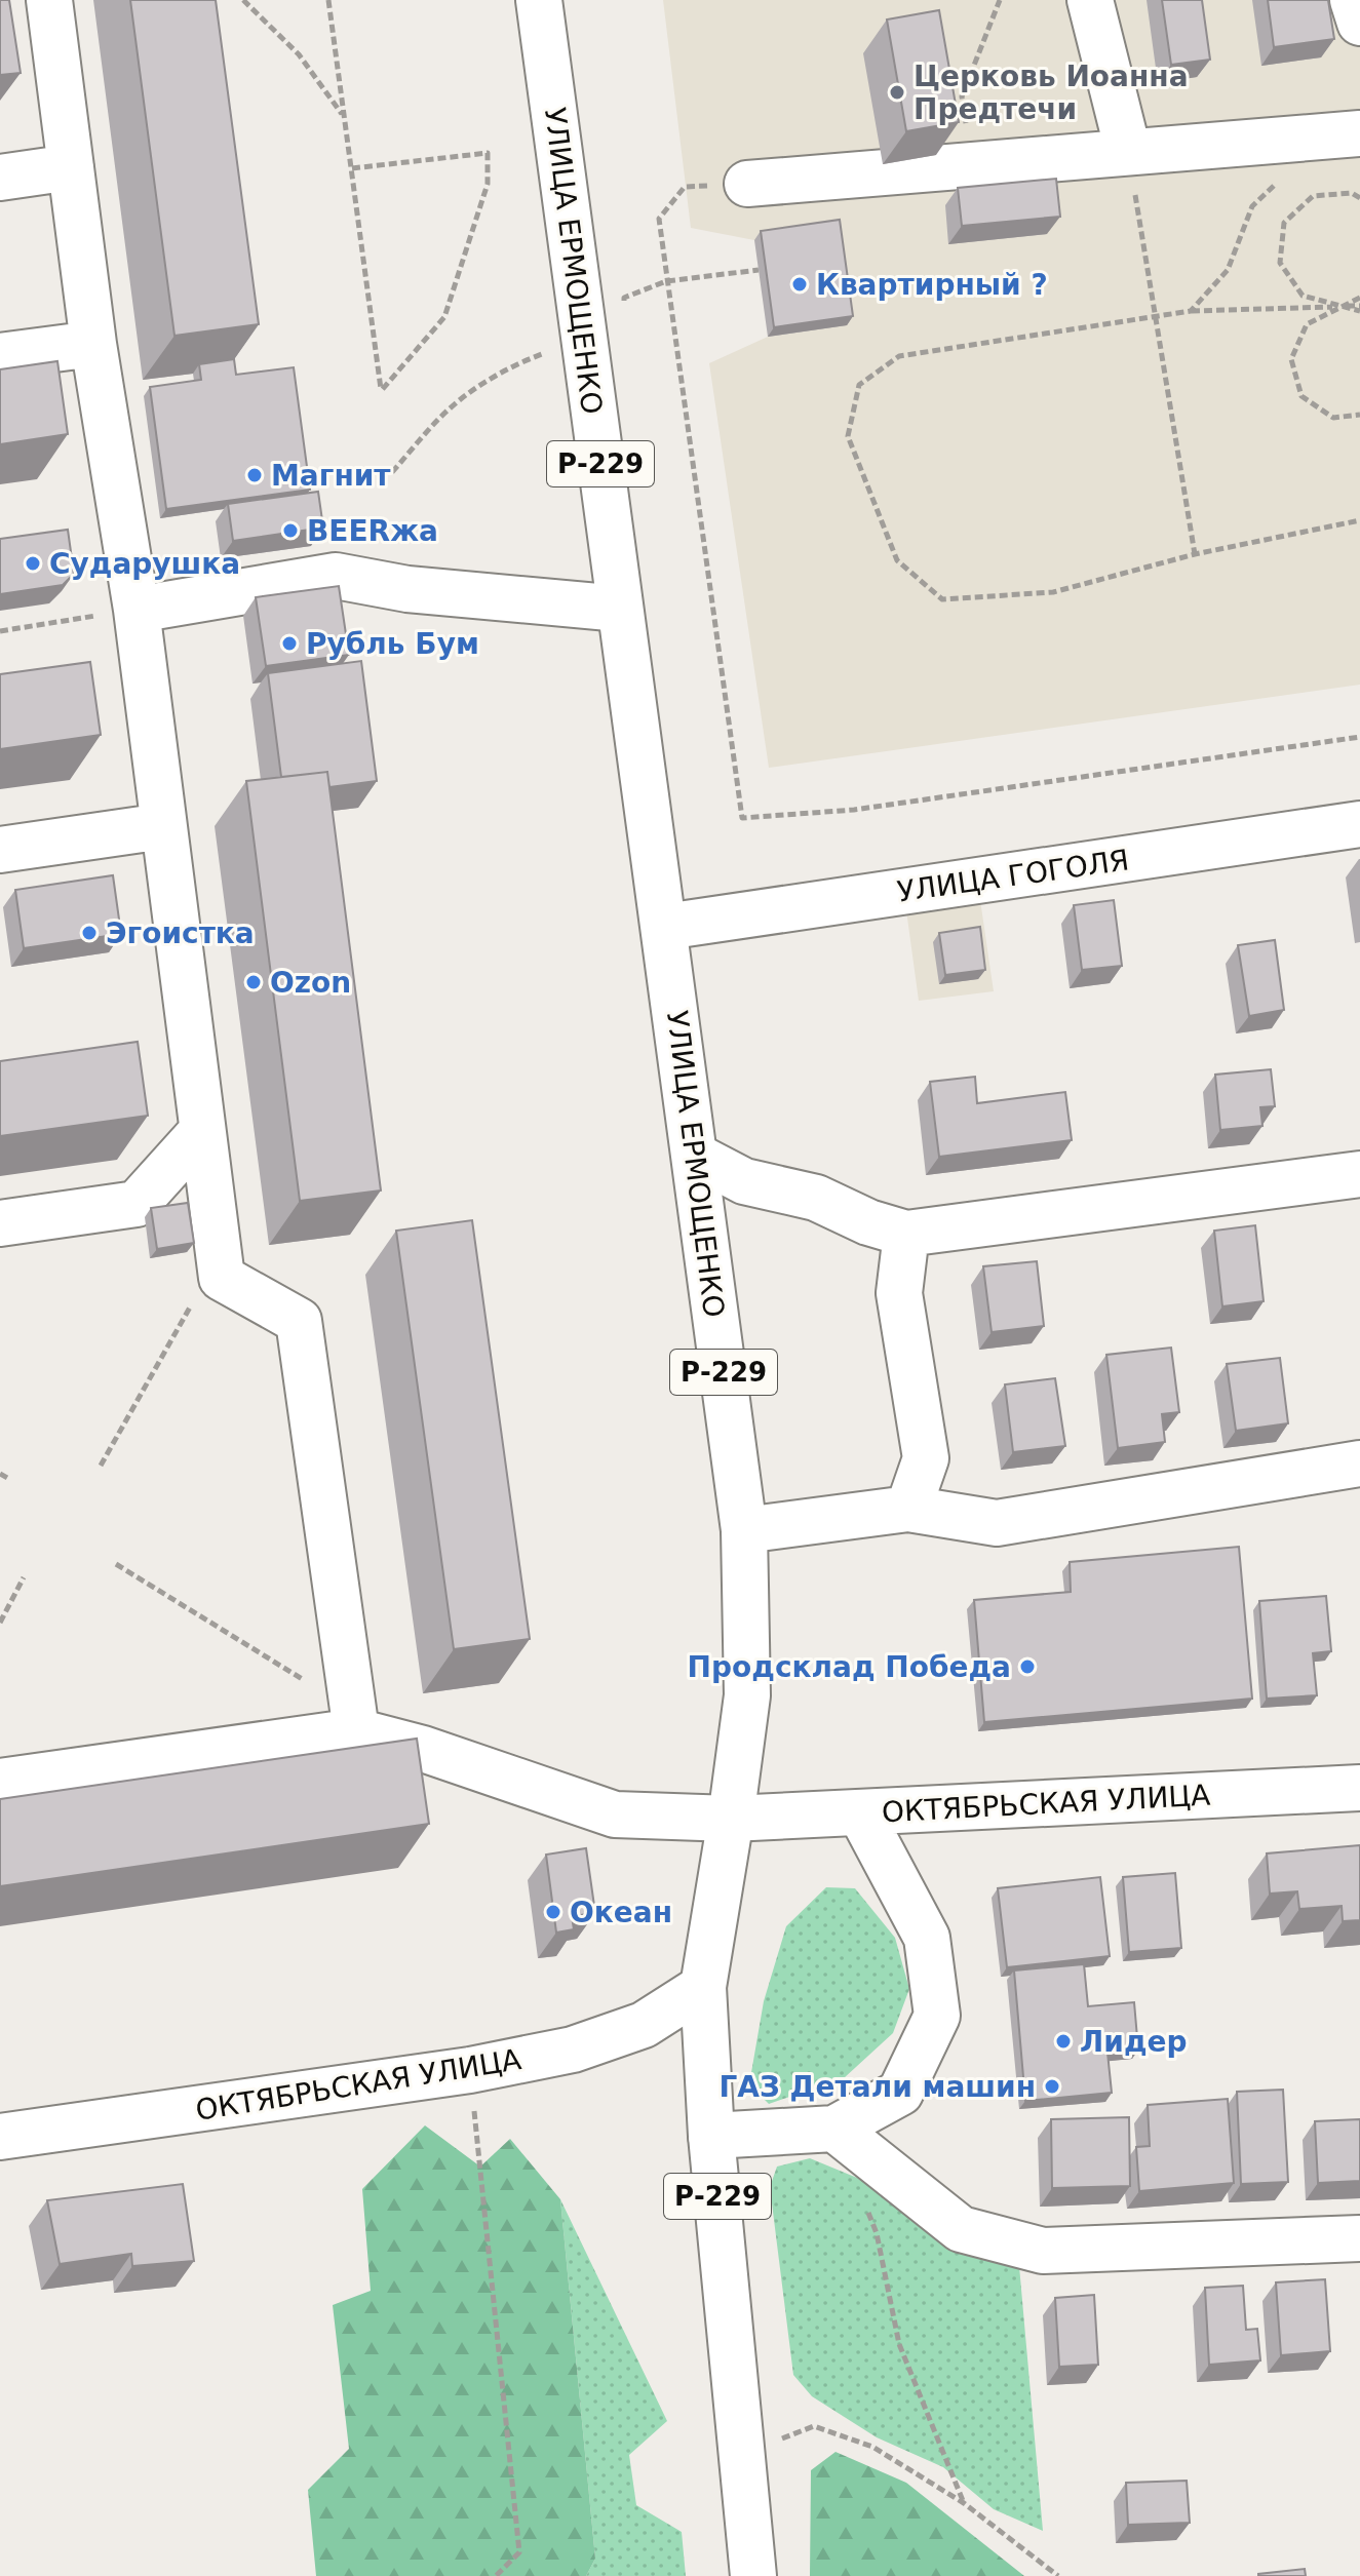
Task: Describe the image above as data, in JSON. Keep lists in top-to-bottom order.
{
  "streets": {
    "main road": [
      "УЛИЦА ЕРМОЩЕНКО",
      "Р-229",
      "УЛИЦА ГОГОЛЯ",
      "ОКТЯБРЬСКАЯ УЛИЦА"
    ]
  },
  "crossings": [
    ["УЛИЦА ЕРМОЩЕНКО", "УЛИЦА ГОГОЛЯ"],
    ["УЛИЦА ЕРМОЩЕНКО", "ОКТЯБРЬСКАЯ УЛИЦА"]
  ],
  "places": [
    "Церковь Иоанна Предтечи",
    "Квартирный ?",
    "Магнит",
    "BEERжа",
    "Сударушка",
    "Рубль Бум",
    "Эгоистка",
    "Ozon",
    "Продсклад Победа",
    "Океан",
    "Лидер",
    "ГАЗ Детали машин"
  ]
}
